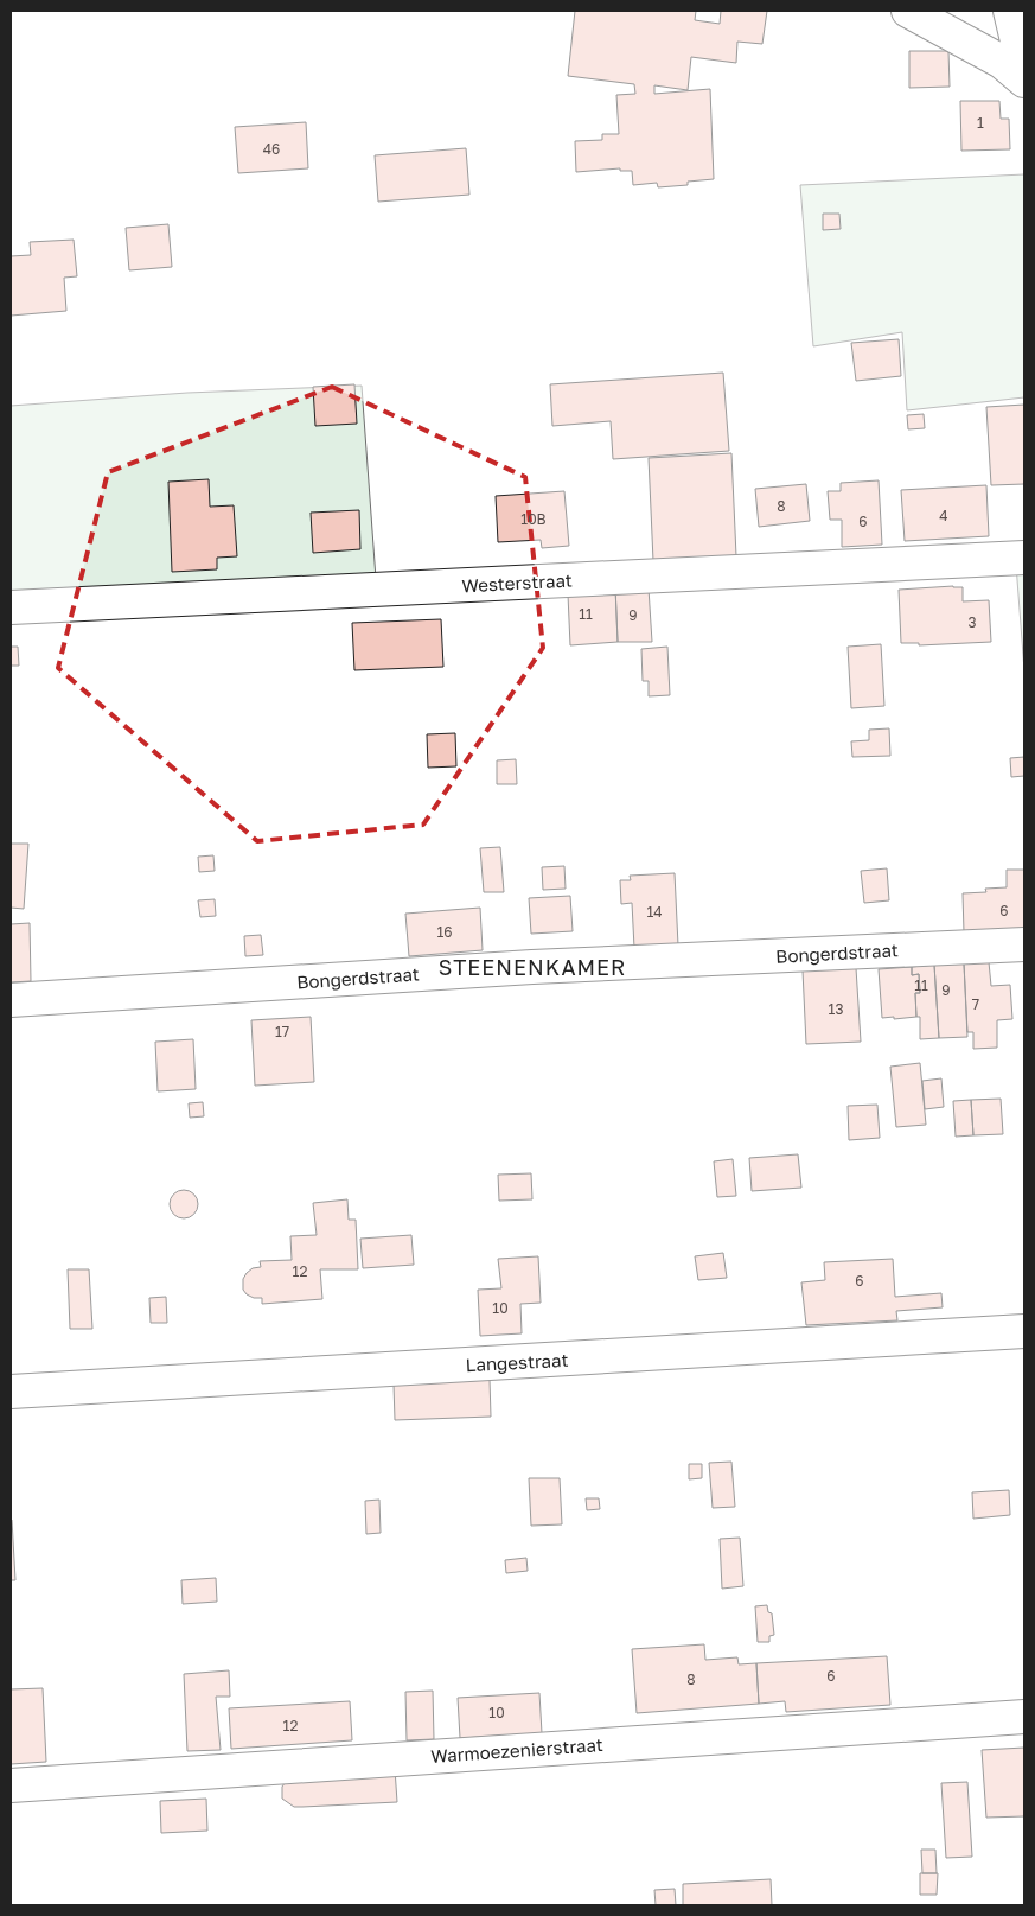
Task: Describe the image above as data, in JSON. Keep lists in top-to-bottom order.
{
  "streets": {
    "street": [
      "Westerstraat",
      "Bongerdstraat",
      "Langestraat",
      "Warmoezenierstraat"
    ]
  },
  "districts": ["STEENENKAMER"],
  "house_numbers": [
    "1",
    "46",
    "8",
    "4",
    "10B",
    "6",
    "11",
    "9",
    "3",
    "6",
    "14",
    "16",
    "11",
    "9",
    "7",
    "13",
    "17",
    "12",
    "6",
    "10",
    "6",
    "8",
    "10",
    "12"
  ]
}
